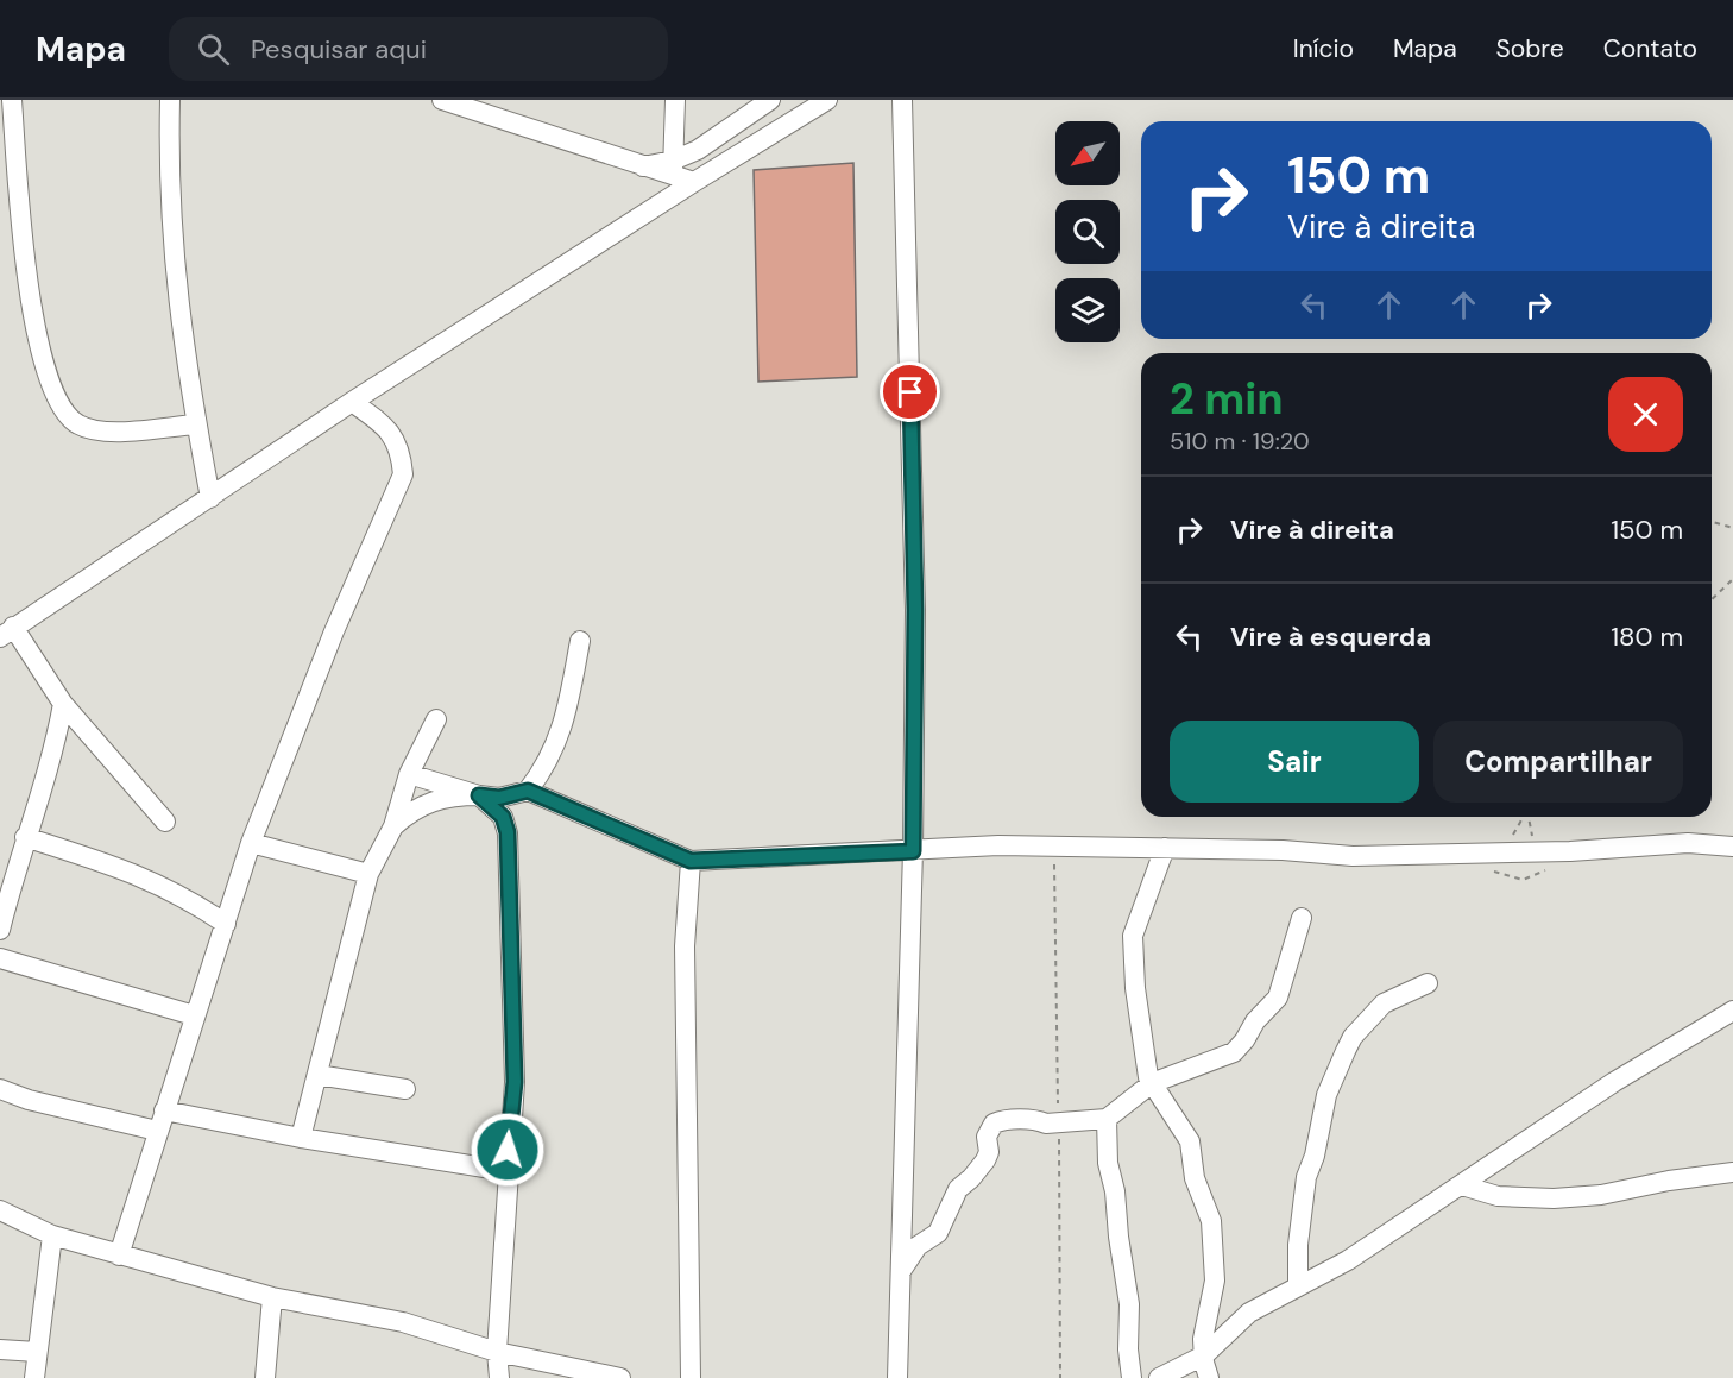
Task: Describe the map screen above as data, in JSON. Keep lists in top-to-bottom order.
{
  "north": "bottom left",
  "page": {
    "header": "Mapa",
    "search": "Pesquisar aqui",
    "nav": [
      "Início",
      "Mapa",
      "Sobre",
      "Contato"
    ],
    "turn": ["150 m", "Vire à direita"],
    "heading": ["2 min", "510 m · 19:20"],
    "list": [
      {
        "name": "Vire à direita",
        "value": "150 m"
      },
      {
        "name": "Vire à esquerda",
        "value": "180 m"
      }
    ],
    "buttons": ["Sair", "Compartilhar"]
  }
}
